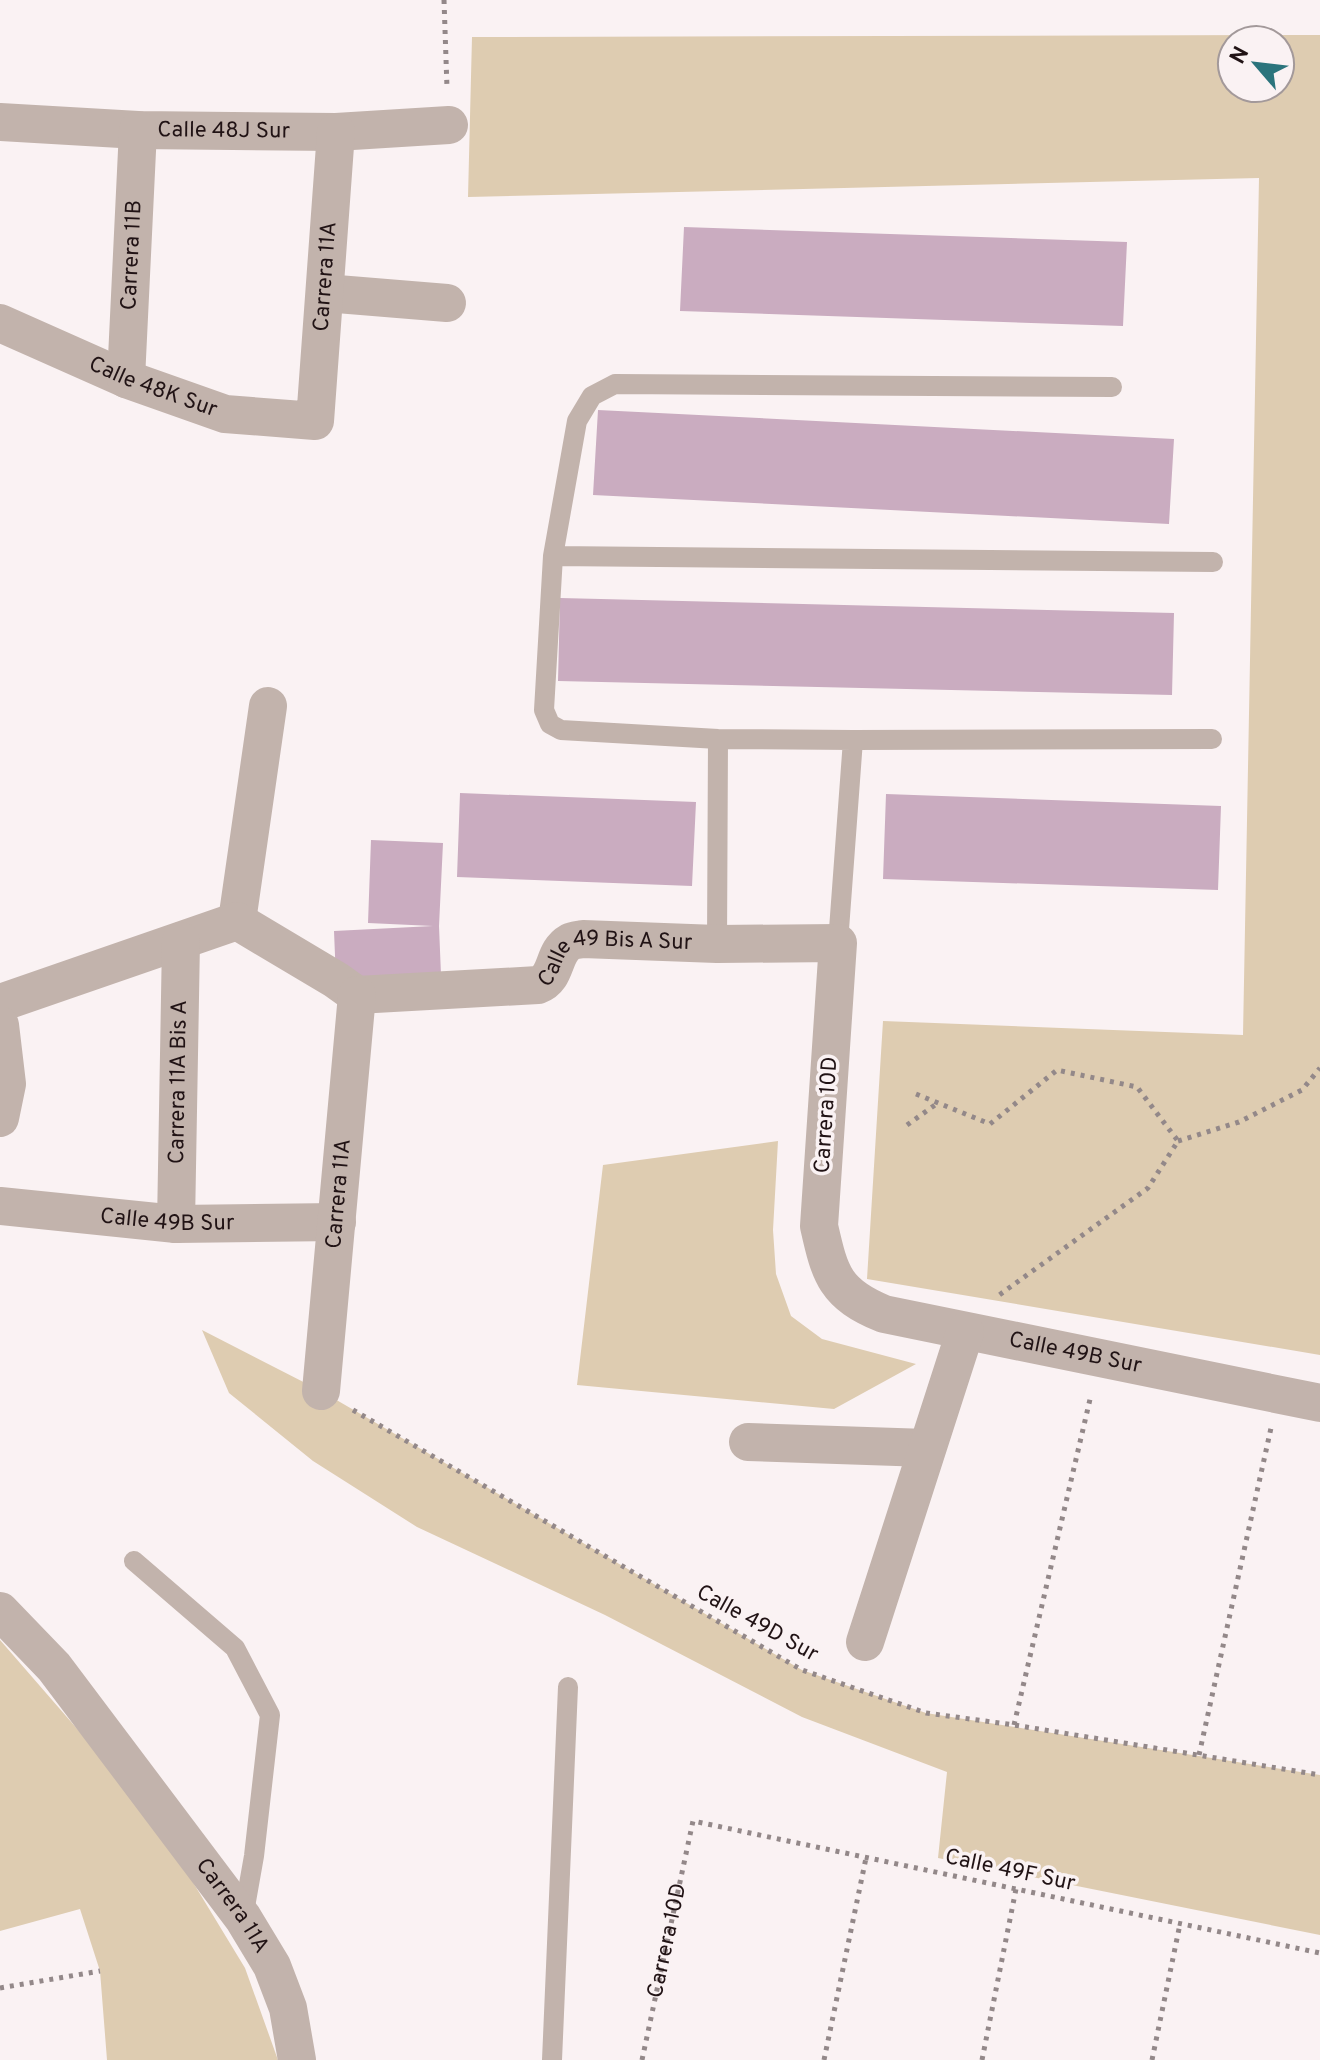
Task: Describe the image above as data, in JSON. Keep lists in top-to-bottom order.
{
  "streets": {
    "street": [
      "Calle 48J Sur",
      "Carrera 11B",
      "Carrera 11A",
      "Calle 48K Sur",
      "Calle 49 Bis A Sur",
      "Carrera 11A Bis A",
      "Carrera 10D",
      "Calle 49B Sur"
    ],
    "path": ["Calle 49D Sur", "Calle 49F Sur"]
  },
  "crossings": [
    ["Calle 48J Sur", "Carrera 11B"],
    ["Calle 48J Sur", "Carrera 11A"],
    ["Carrera 11B", "Calle 48K Sur"],
    ["Carrera 11A", "Calle 48K Sur"],
    ["Carrera 11A", "Calle 49 Bis A Sur"],
    ["Carrera 11A", "Calle 49B Sur"],
    ["Carrera 11A", "Calle 49D Sur"],
    ["Calle 49 Bis A Sur", "Carrera 10D"],
    ["Carrera 11A Bis A", "Calle 49B Sur"],
    ["Carrera 10D", "Calle 49B Sur"],
    ["Carrera 10D", "Calle 49F Sur"]
  ],
  "north": "top left"
}
